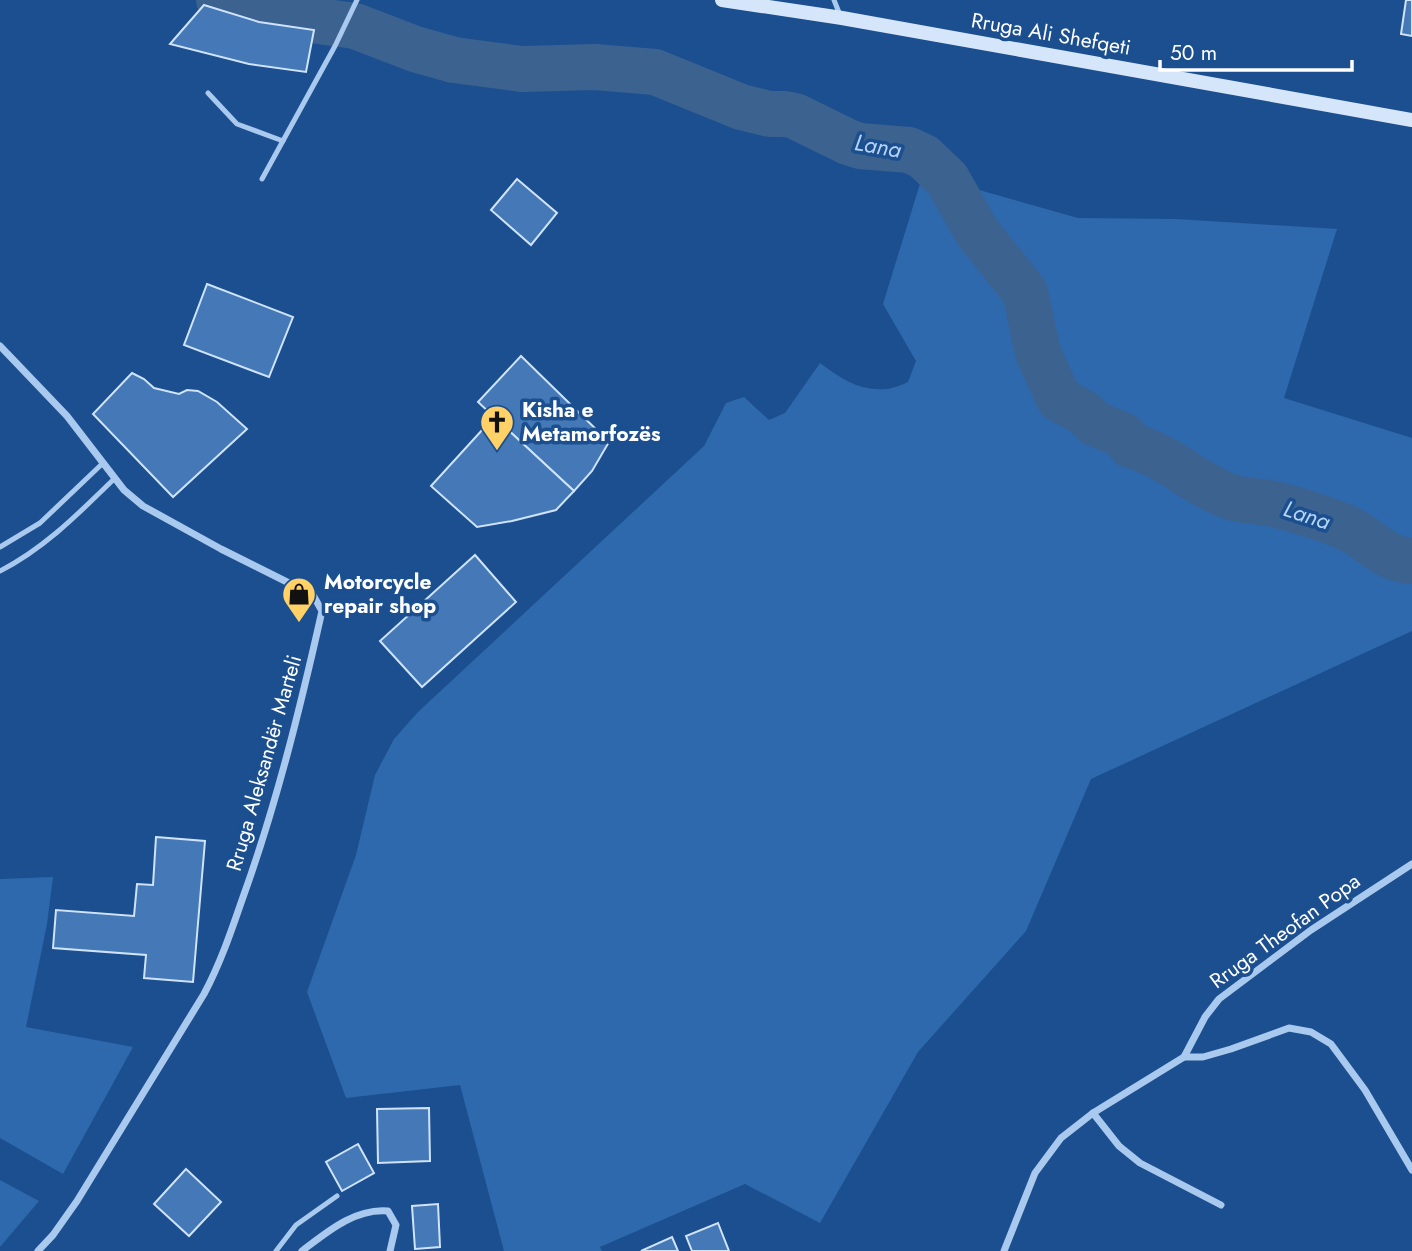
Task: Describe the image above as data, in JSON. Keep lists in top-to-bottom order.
{
  "streets": {
    "main road": ["Rruga Ali Shefqeti"],
    "street": ["Rruga Aleksandër Marteli", "Rruga Theofan Popa"]
  },
  "water": ["Lana"],
  "places": {
    "church": ["Kisha e Metamorfozës"],
    "shop": ["Motorcycle repair shop"]
  },
  "scale_bar": "50 m"
}
